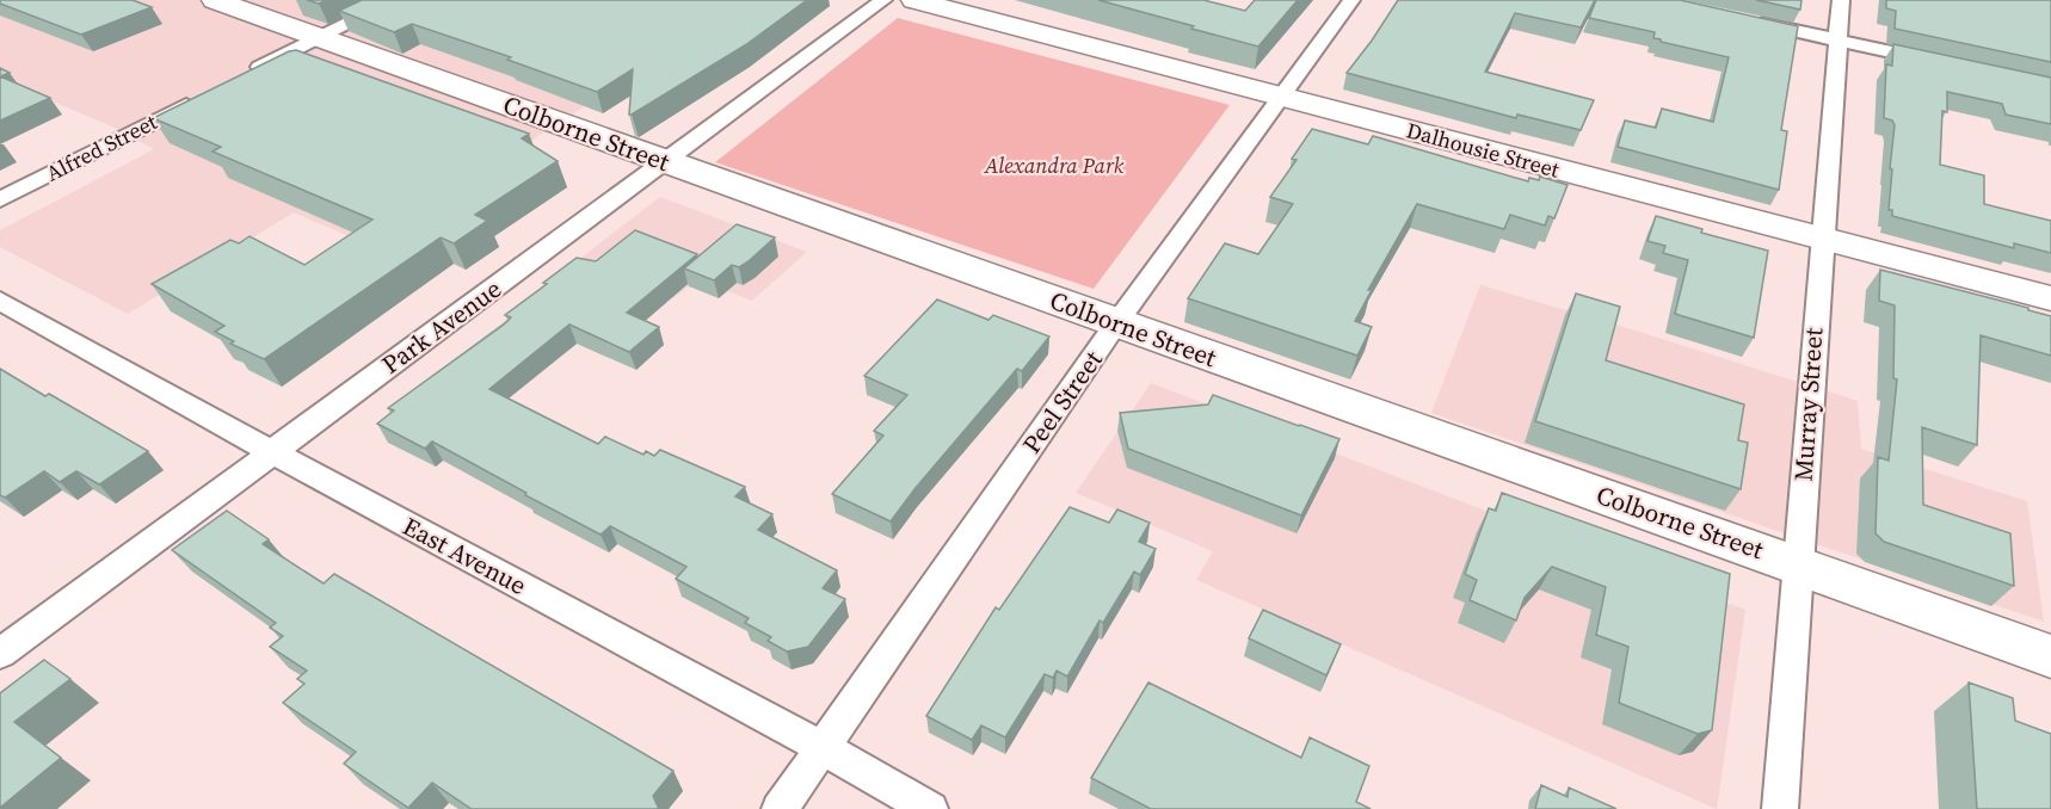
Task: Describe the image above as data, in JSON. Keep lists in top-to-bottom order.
{
  "streets": {
    "main road": ["Colborne Street", "Dalhousie Street"],
    "street": [
      "Alfred Street",
      "Park Avenue",
      "Peel Street",
      "Murray Street",
      "East Avenue"
    ]
  },
  "crossings": [
    ["Colborne Street", "Park Avenue"],
    ["Colborne Street", "Peel Street"],
    ["Colborne Street", "Murray Street"],
    ["Dalhousie Street", "Peel Street"],
    ["Dalhousie Street", "Murray Street"],
    ["Park Avenue", "East Avenue"],
    ["Peel Street", "East Avenue"]
  ],
  "parks": ["Alexandra Park"]
}
